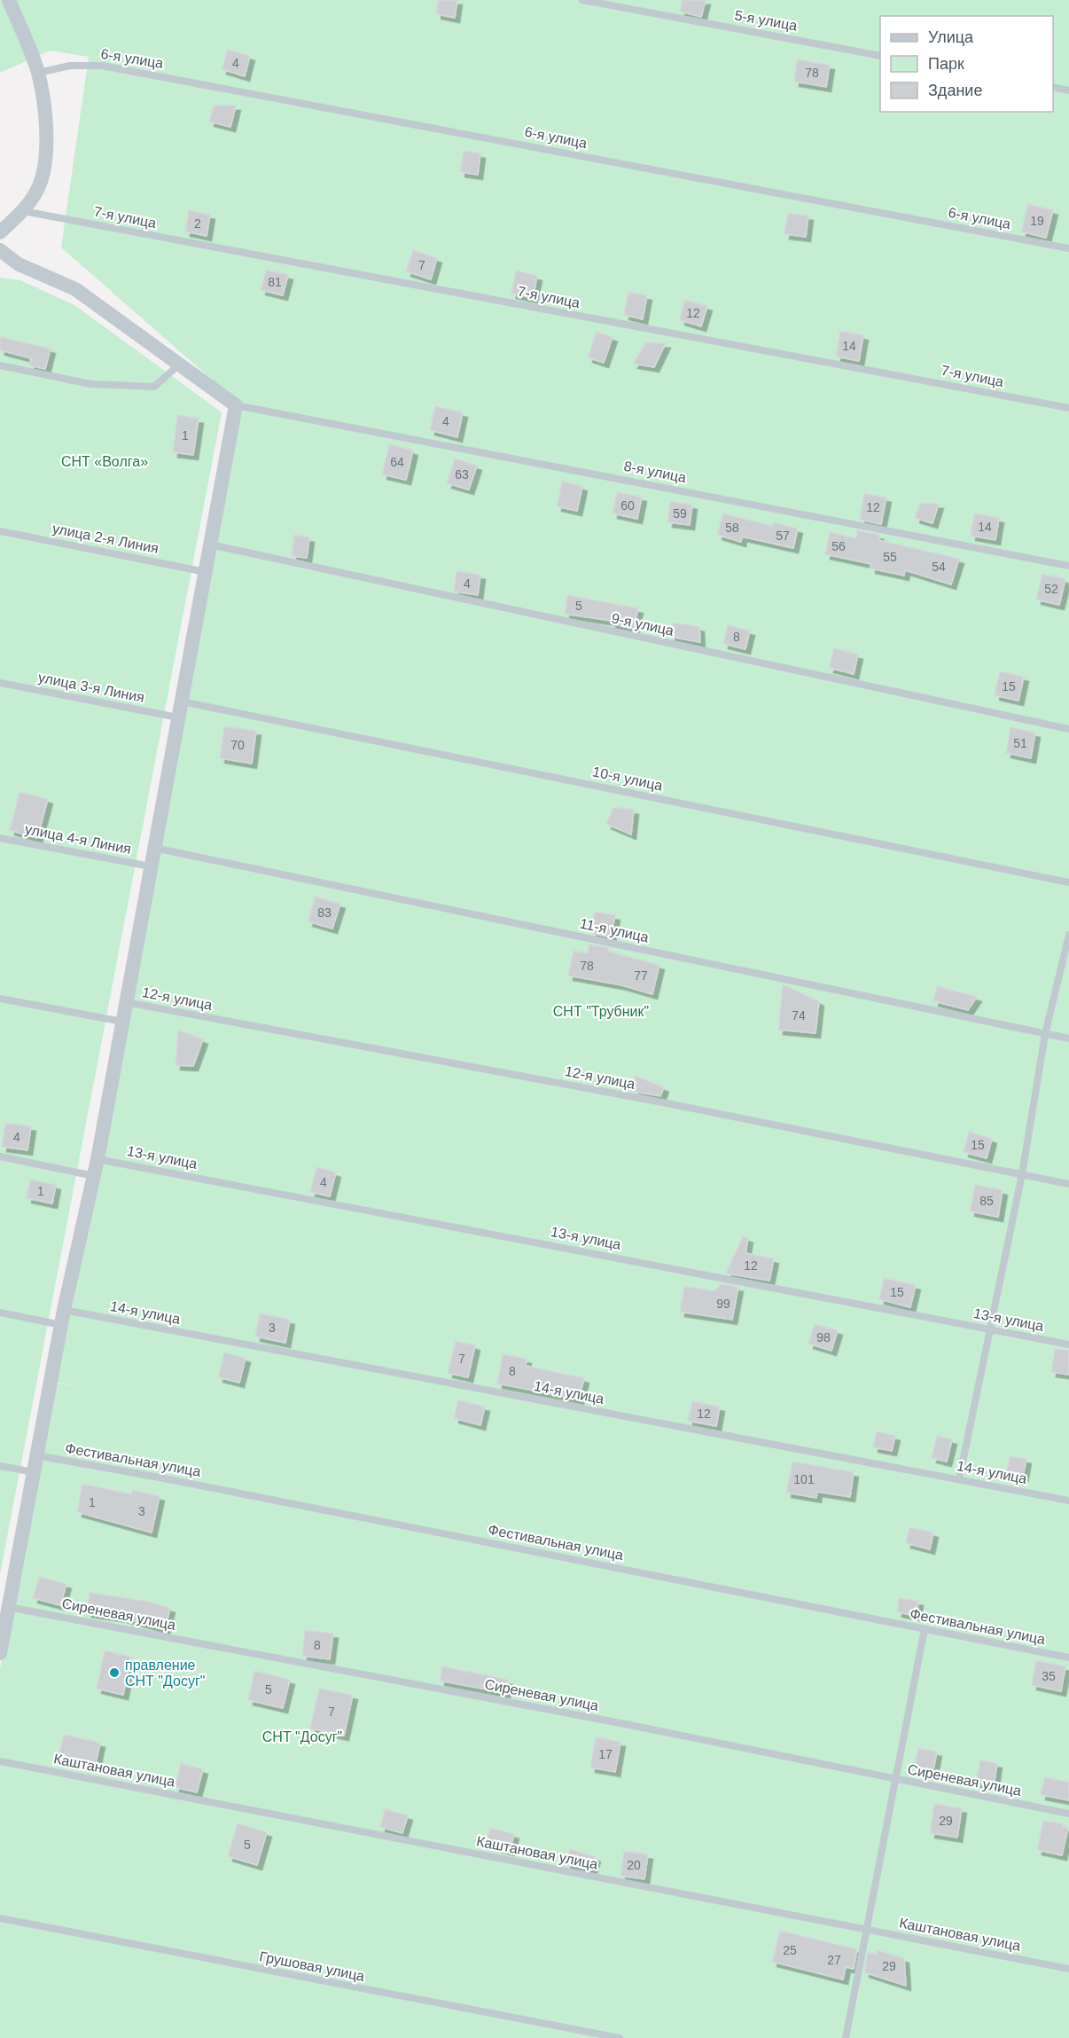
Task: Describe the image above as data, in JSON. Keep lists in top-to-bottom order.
{
  "streets": {
    "lane": [
      "5-я улица",
      "6-я улица",
      "7-я улица",
      "8-я улица",
      "улица 2-я Линия",
      "9-я улица",
      "улица 3-я Линия",
      "10-я улица",
      "улица 4-я Линия",
      "11-я улица",
      "12-я улица",
      "13-я улица",
      "14-я улица",
      "Фестивальная улица",
      "Сиреневая улица",
      "Каштановая улица",
      "Грушовая улица"
    ]
  },
  "parks": ["СНТ «Волга»", "СНТ \"Трубник\"", "СНТ \"Досуг\""],
  "places": ["правление СНТ \"Досуг\""],
  "house_numbers": [
    "4",
    "78",
    "19",
    "2",
    "7",
    "81",
    "12",
    "14",
    "4",
    "1",
    "64",
    "63",
    "60",
    "12",
    "59",
    "14",
    "58",
    "57",
    "56",
    "55",
    "54",
    "4",
    "52",
    "5",
    "8",
    "15",
    "51",
    "70",
    "83",
    "78",
    "77",
    "74",
    "4",
    "15",
    "4",
    "1",
    "85",
    "12",
    "15",
    "99",
    "3",
    "98",
    "7",
    "8",
    "12",
    "101",
    "1",
    "3",
    "8",
    "35",
    "5",
    "7",
    "17",
    "29",
    "5",
    "20",
    "25",
    "27",
    "29"
  ],
  "legend": ["Улица", "Парк", "Здание"]
}
